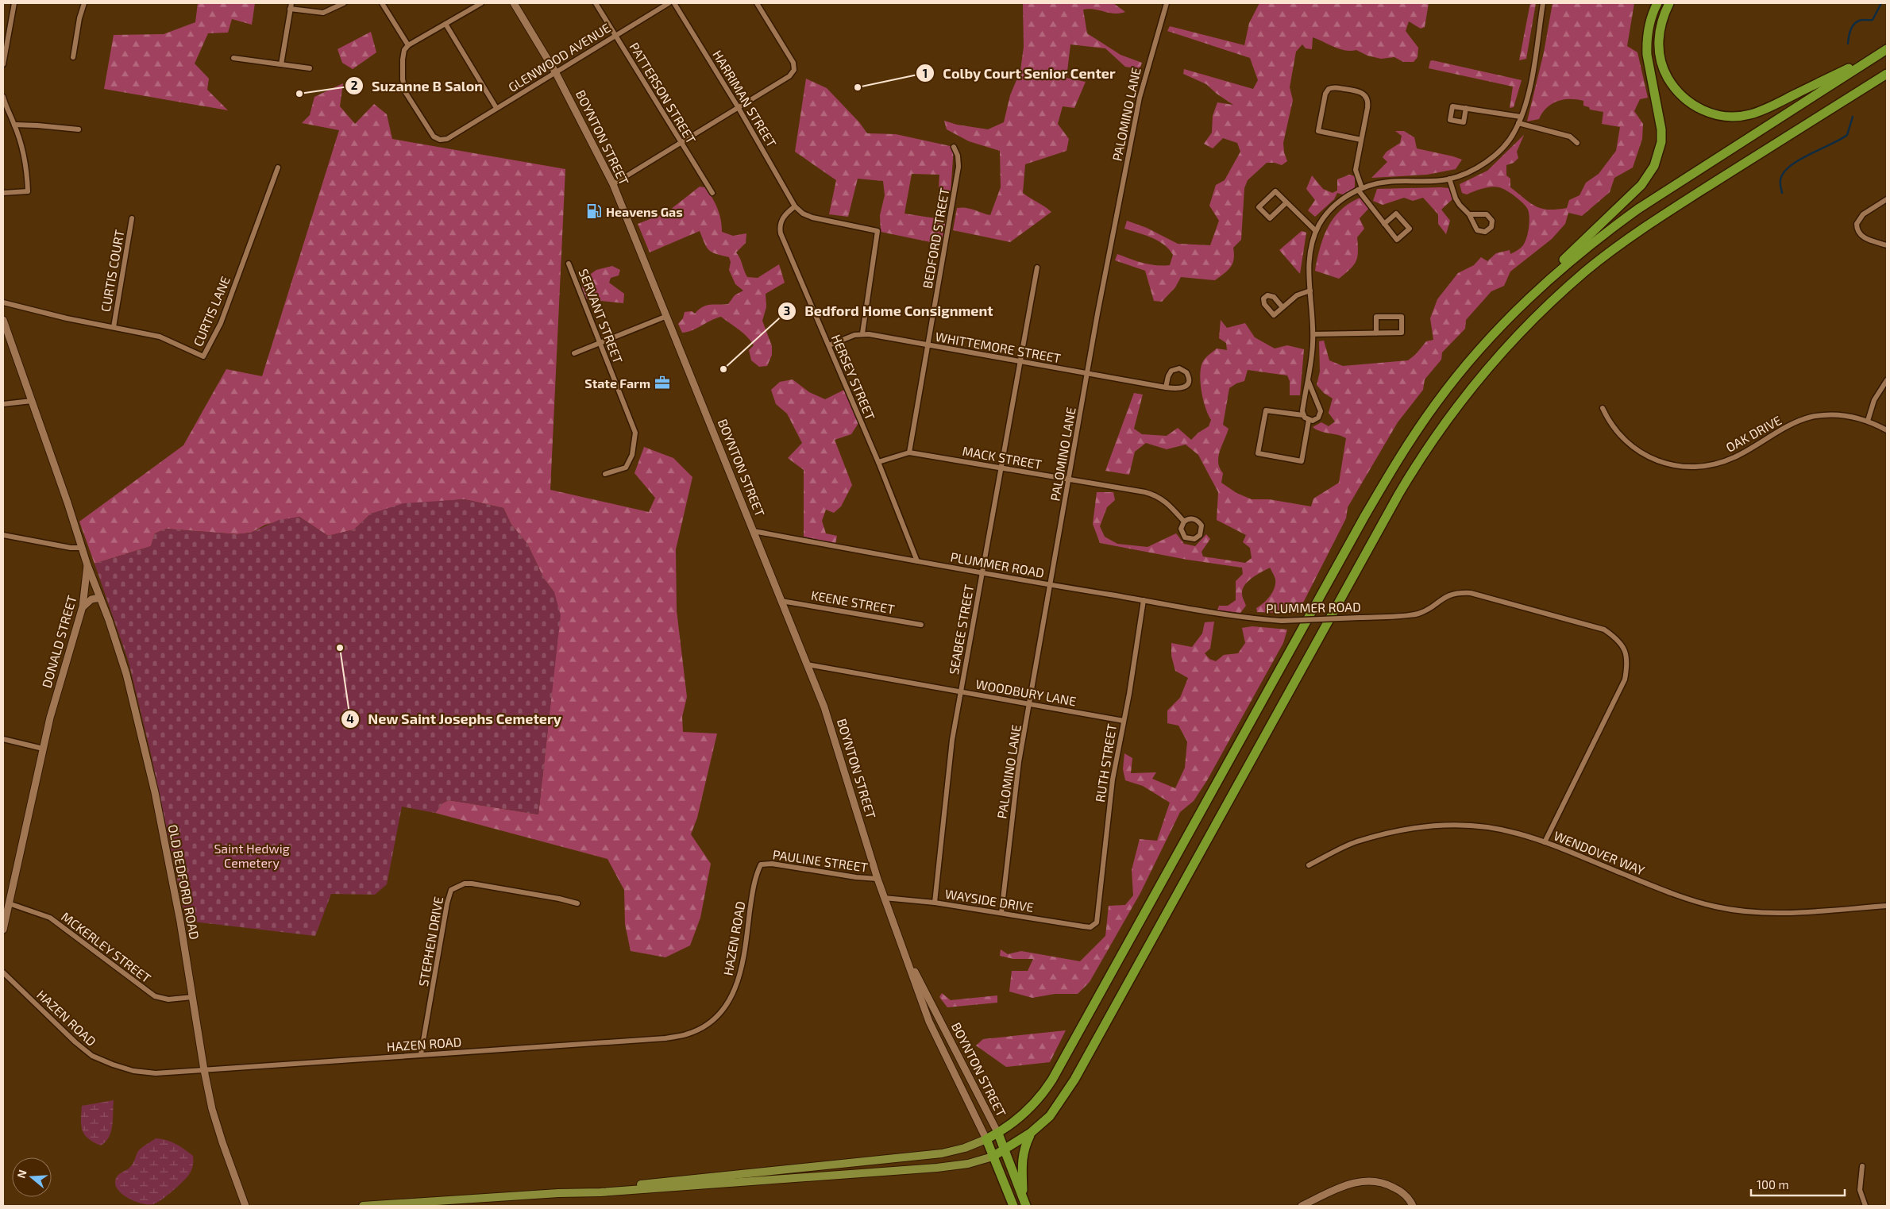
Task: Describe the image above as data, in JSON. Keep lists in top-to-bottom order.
{
  "streets": {
    "highway": ["BOYNTON STREET"],
    "street": [
      "GLENWOOD AVENUE",
      "PATTERSON STREET",
      "HARRIMAN STREET",
      "PALOMINO LANE",
      "BEDFORD STREET",
      "CURTIS COURT",
      "CURTIS LANE",
      "SERVANT STREET",
      "WHITTEMORE STREET",
      "HERSEY STREET",
      "OAK DRIVE",
      "MACK STREET",
      "PLUMMER ROAD",
      "KEENE STREET",
      "SEABEE STREET",
      "DONALD STREET",
      "WOODBURY LANE",
      "RUTH STREET",
      "WENDOVER WAY",
      "PAULINE STREET",
      "OLD BEDFORD ROAD",
      "WAYSIDE DRIVE",
      "HAZEN ROAD",
      "STEPHEN DRIVE",
      "MCKERLEY STREET"
    ]
  },
  "crossings": [
    ["GLENWOOD AVENUE", "PATTERSON STREET"],
    ["GLENWOOD AVENUE", "BOYNTON STREET"],
    ["HARRIMAN STREET", "HERSEY STREET"],
    ["PALOMINO LANE", "WHITTEMORE STREET"],
    ["PALOMINO LANE", "MACK STREET"],
    ["PALOMINO LANE", "PLUMMER ROAD"],
    ["PALOMINO LANE", "WOODBURY LANE"],
    ["PALOMINO LANE", "WAYSIDE DRIVE"],
    ["BOYNTON STREET", "PLUMMER ROAD"],
    ["BOYNTON STREET", "KEENE STREET"],
    ["BOYNTON STREET", "WOODBURY LANE"],
    ["BOYNTON STREET", "PAULINE STREET"],
    ["BOYNTON STREET", "WAYSIDE DRIVE"],
    ["BEDFORD STREET", "WHITTEMORE STREET"],
    ["BEDFORD STREET", "MACK STREET"],
    ["CURTIS COURT", "CURTIS LANE"],
    ["WHITTEMORE STREET", "HERSEY STREET"],
    ["WHITTEMORE STREET", "SEABEE STREET"],
    ["HERSEY STREET", "MACK STREET"],
    ["HERSEY STREET", "PLUMMER ROAD"],
    ["MACK STREET", "SEABEE STREET"],
    ["PLUMMER ROAD", "SEABEE STREET"],
    ["PLUMMER ROAD", "RUTH STREET"],
    ["PLUMMER ROAD", "WENDOVER WAY"],
    ["SEABEE STREET", "WOODBURY LANE"],
    ["SEABEE STREET", "WAYSIDE DRIVE"],
    ["DONALD STREET", "OLD BEDFORD ROAD"],
    ["DONALD STREET", "MCKERLEY STREET"],
    ["WOODBURY LANE", "RUTH STREET"],
    ["RUTH STREET", "WAYSIDE DRIVE"],
    ["PAULINE STREET", "HAZEN ROAD"],
    ["OLD BEDFORD ROAD", "HAZEN ROAD"],
    ["OLD BEDFORD ROAD", "MCKERLEY STREET"],
    ["HAZEN ROAD", "STEPHEN DRIVE"]
  ],
  "parks": ["Saint Hedwig Cemetery"],
  "places": {
    "other": [
      "Colby Court Senior Center",
      "Suzanne B Salon",
      "Bedford Home Consignment",
      "New Saint Josephs Cemetery"
    ],
    "fuel station": ["Heavens Gas"],
    "office": ["State Farm"]
  },
  "scale_bar": "100 m",
  "north": "left"
}
